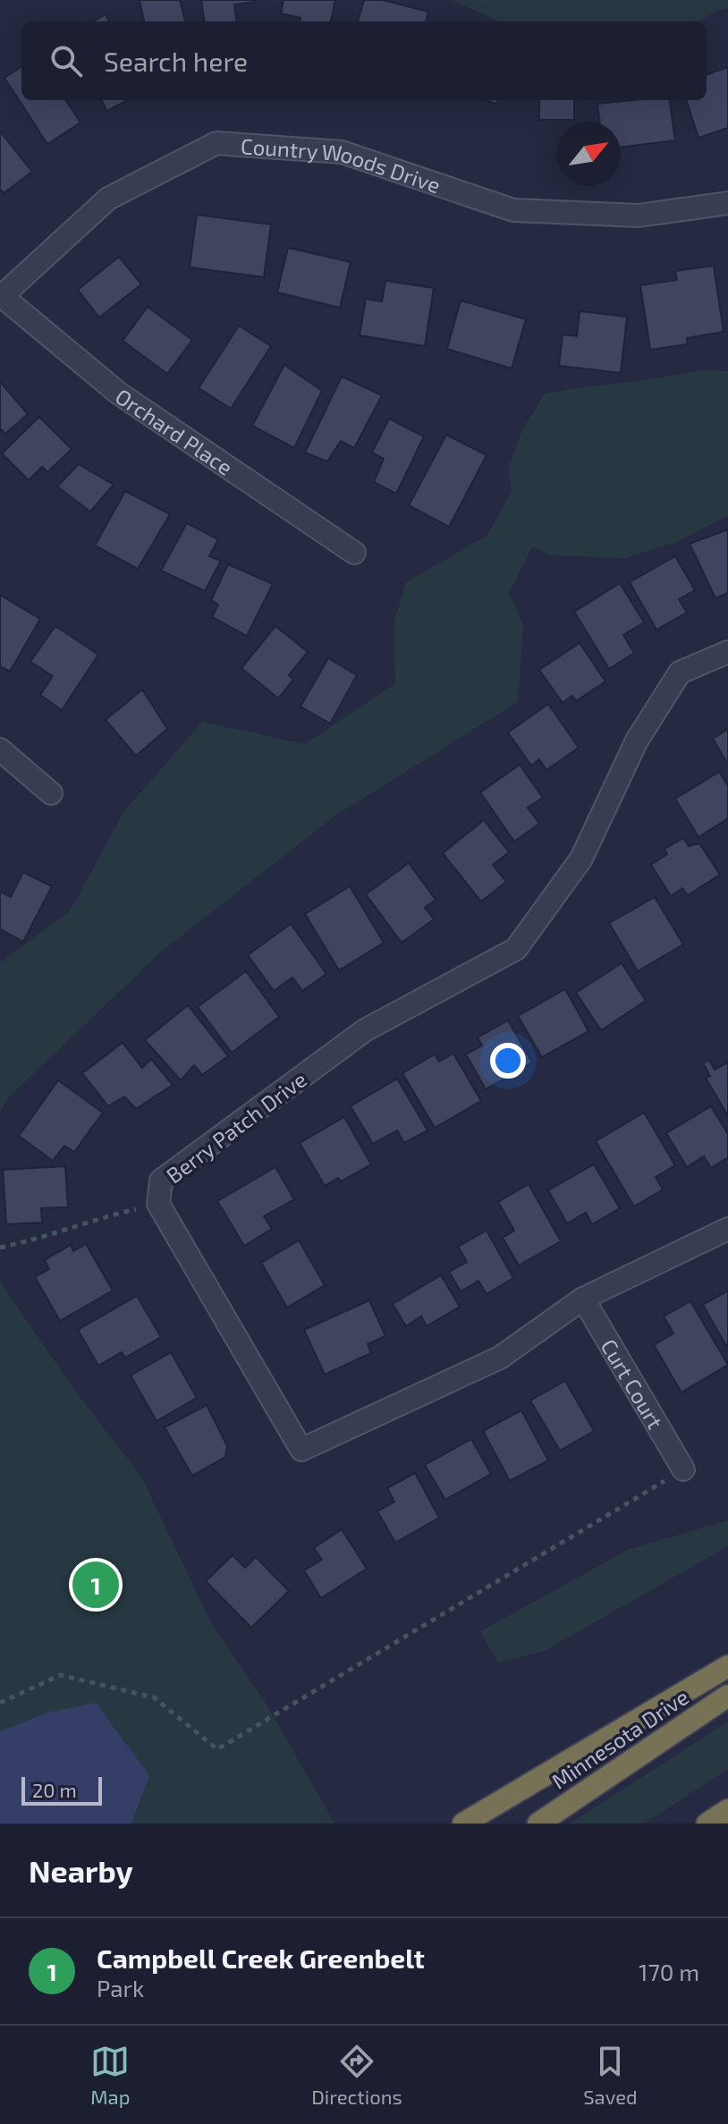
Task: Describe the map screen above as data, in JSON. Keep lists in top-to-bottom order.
{
  "streets": {
    "highway": ["Minnesota Drive"],
    "street": [
      "Country Woods Drive",
      "Orchard Place",
      "Berry Patch Drive",
      "Curt Court"
    ]
  },
  "crossings": [
    ["Country Woods Drive", "Orchard Place"],
    ["Berry Patch Drive", "Curt Court"]
  ],
  "scale_bar": "20 m",
  "north": "top right",
  "page": {
    "search": "Search here",
    "pins": "1",
    "scale": "20 m",
    "heading": "Nearby",
    "list": [
      {
        "mark": "1",
        "name": "Campbell Creek Greenbelt",
        "note": "Park",
        "value": "170 m"
      }
    ],
    "nav": ["Map", "Directions", "Saved"]
  }
}
